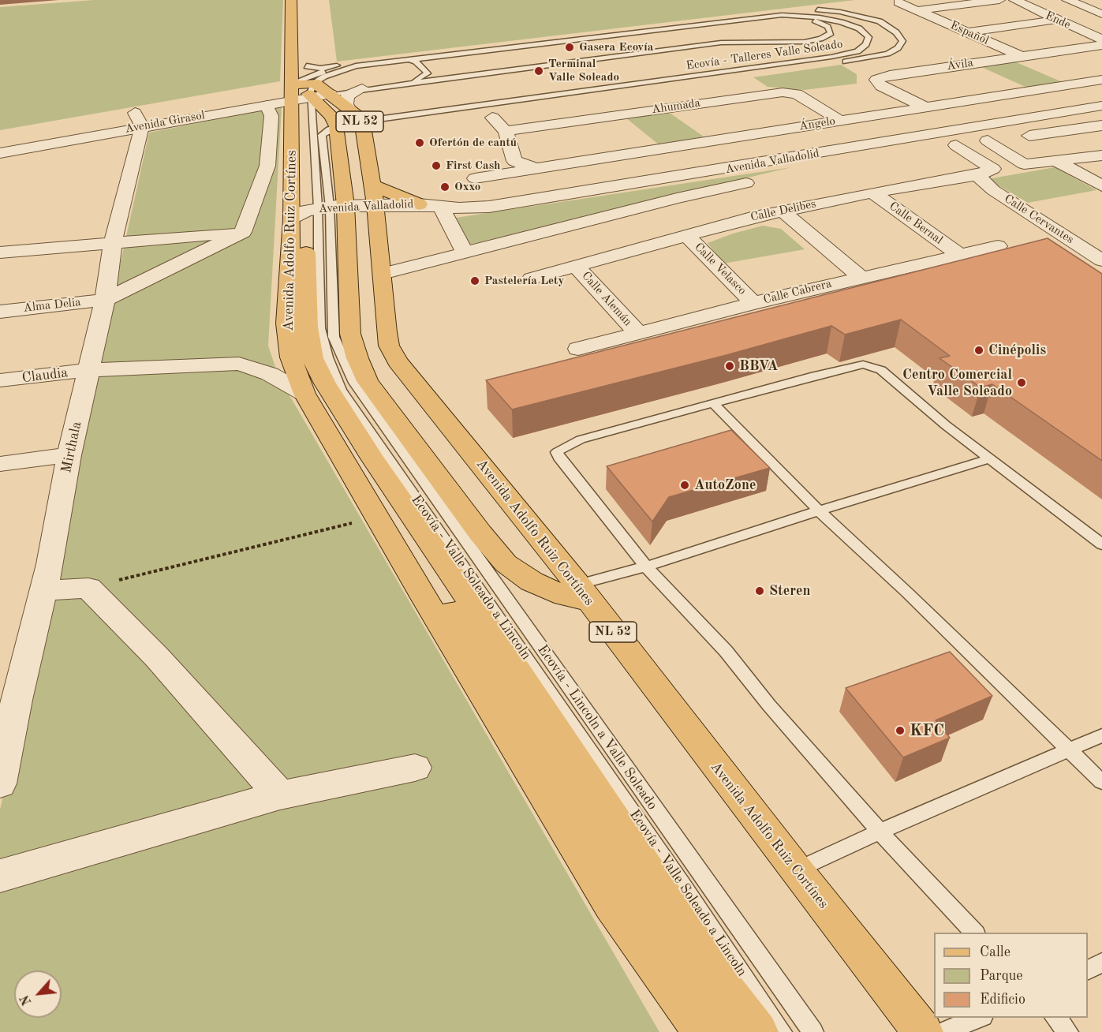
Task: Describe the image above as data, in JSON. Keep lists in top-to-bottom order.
{
  "streets": {
    "main road": ["NL 52", "Avenida Adolfo Ruiz Cortínes"],
    "street": [
      "Ende",
      "Español",
      "Ávila",
      "Ahumada",
      "Avenida Girasol",
      "Ángelo",
      "Avenida Valladolid",
      "Calle Delibes",
      "Calle Cervantes",
      "Calle Bernal",
      "Calle Velasco",
      "Calle Cabrera",
      "Calle Alemán",
      "Alma Delia",
      "Claudia",
      "Mirthala"
    ],
    "lane": ["Ecovía - Talleres Valle Soleado", "Ecovía - Valle Soleado a Lincoln", "Ecovía - Lincoln a Valle Soleado"]
  },
  "crossings": [
    ["Español", "Ávila"],
    ["Ecovía - Talleres Valle Soleado", "NL 52"],
    ["Ecovía - Talleres Valle Soleado", "Avenida Girasol"],
    ["Ecovía - Talleres Valle Soleado", "Avenida Adolfo Ruiz Cortínes"],
    ["Ávila", "Ángelo"],
    ["Ahumada", "Ángelo"],
    ["NL 52", "Avenida Girasol"],
    ["NL 52", "Avenida Adolfo Ruiz Cortínes"],
    ["Avenida Girasol", "Mirthala"],
    ["Avenida Valladolid", "Calle Cervantes"],
    ["Avenida Valladolid", "Avenida Adolfo Ruiz Cortínes"],
    ["Avenida Valladolid", "Ecovía - Valle Soleado a Lincoln"],
    ["Avenida Valladolid", "Ecovía - Lincoln a Valle Soleado"],
    ["Calle Delibes", "Calle Cervantes"],
    ["Calle Delibes", "Calle Bernal"],
    ["Calle Delibes", "Calle Velasco"],
    ["Calle Delibes", "Calle Alemán"],
    ["Calle Bernal", "Calle Cabrera"],
    ["Avenida Adolfo Ruiz Cortínes", "Claudia"],
    ["Avenida Adolfo Ruiz Cortínes", "Ecovía - Valle Soleado a Lincoln"],
    ["Avenida Adolfo Ruiz Cortínes", "Ecovía - Lincoln a Valle Soleado"],
    ["Calle Velasco", "Calle Cabrera"],
    ["Calle Cabrera", "Calle Alemán"],
    ["Alma Delia", "Mirthala"],
    ["Claudia", "Mirthala"],
    ["Ecovía - Valle Soleado a Lincoln", "Ecovía - Lincoln a Valle Soleado"]
  ],
  "places": [
    "Gasera Ecovía",
    "Terminal Valle Soleado",
    "Ofertón de cantú",
    "First Cash",
    "Oxxo",
    "Pastelería Lety",
    "Cinépolis",
    "BBVA",
    "Centro Comercial Valle Soleado",
    "AutoZone",
    "Steren",
    "KFC"
  ],
  "legend": ["Calle", "Parque", "Edificio"],
  "north": "bottom left"
}
